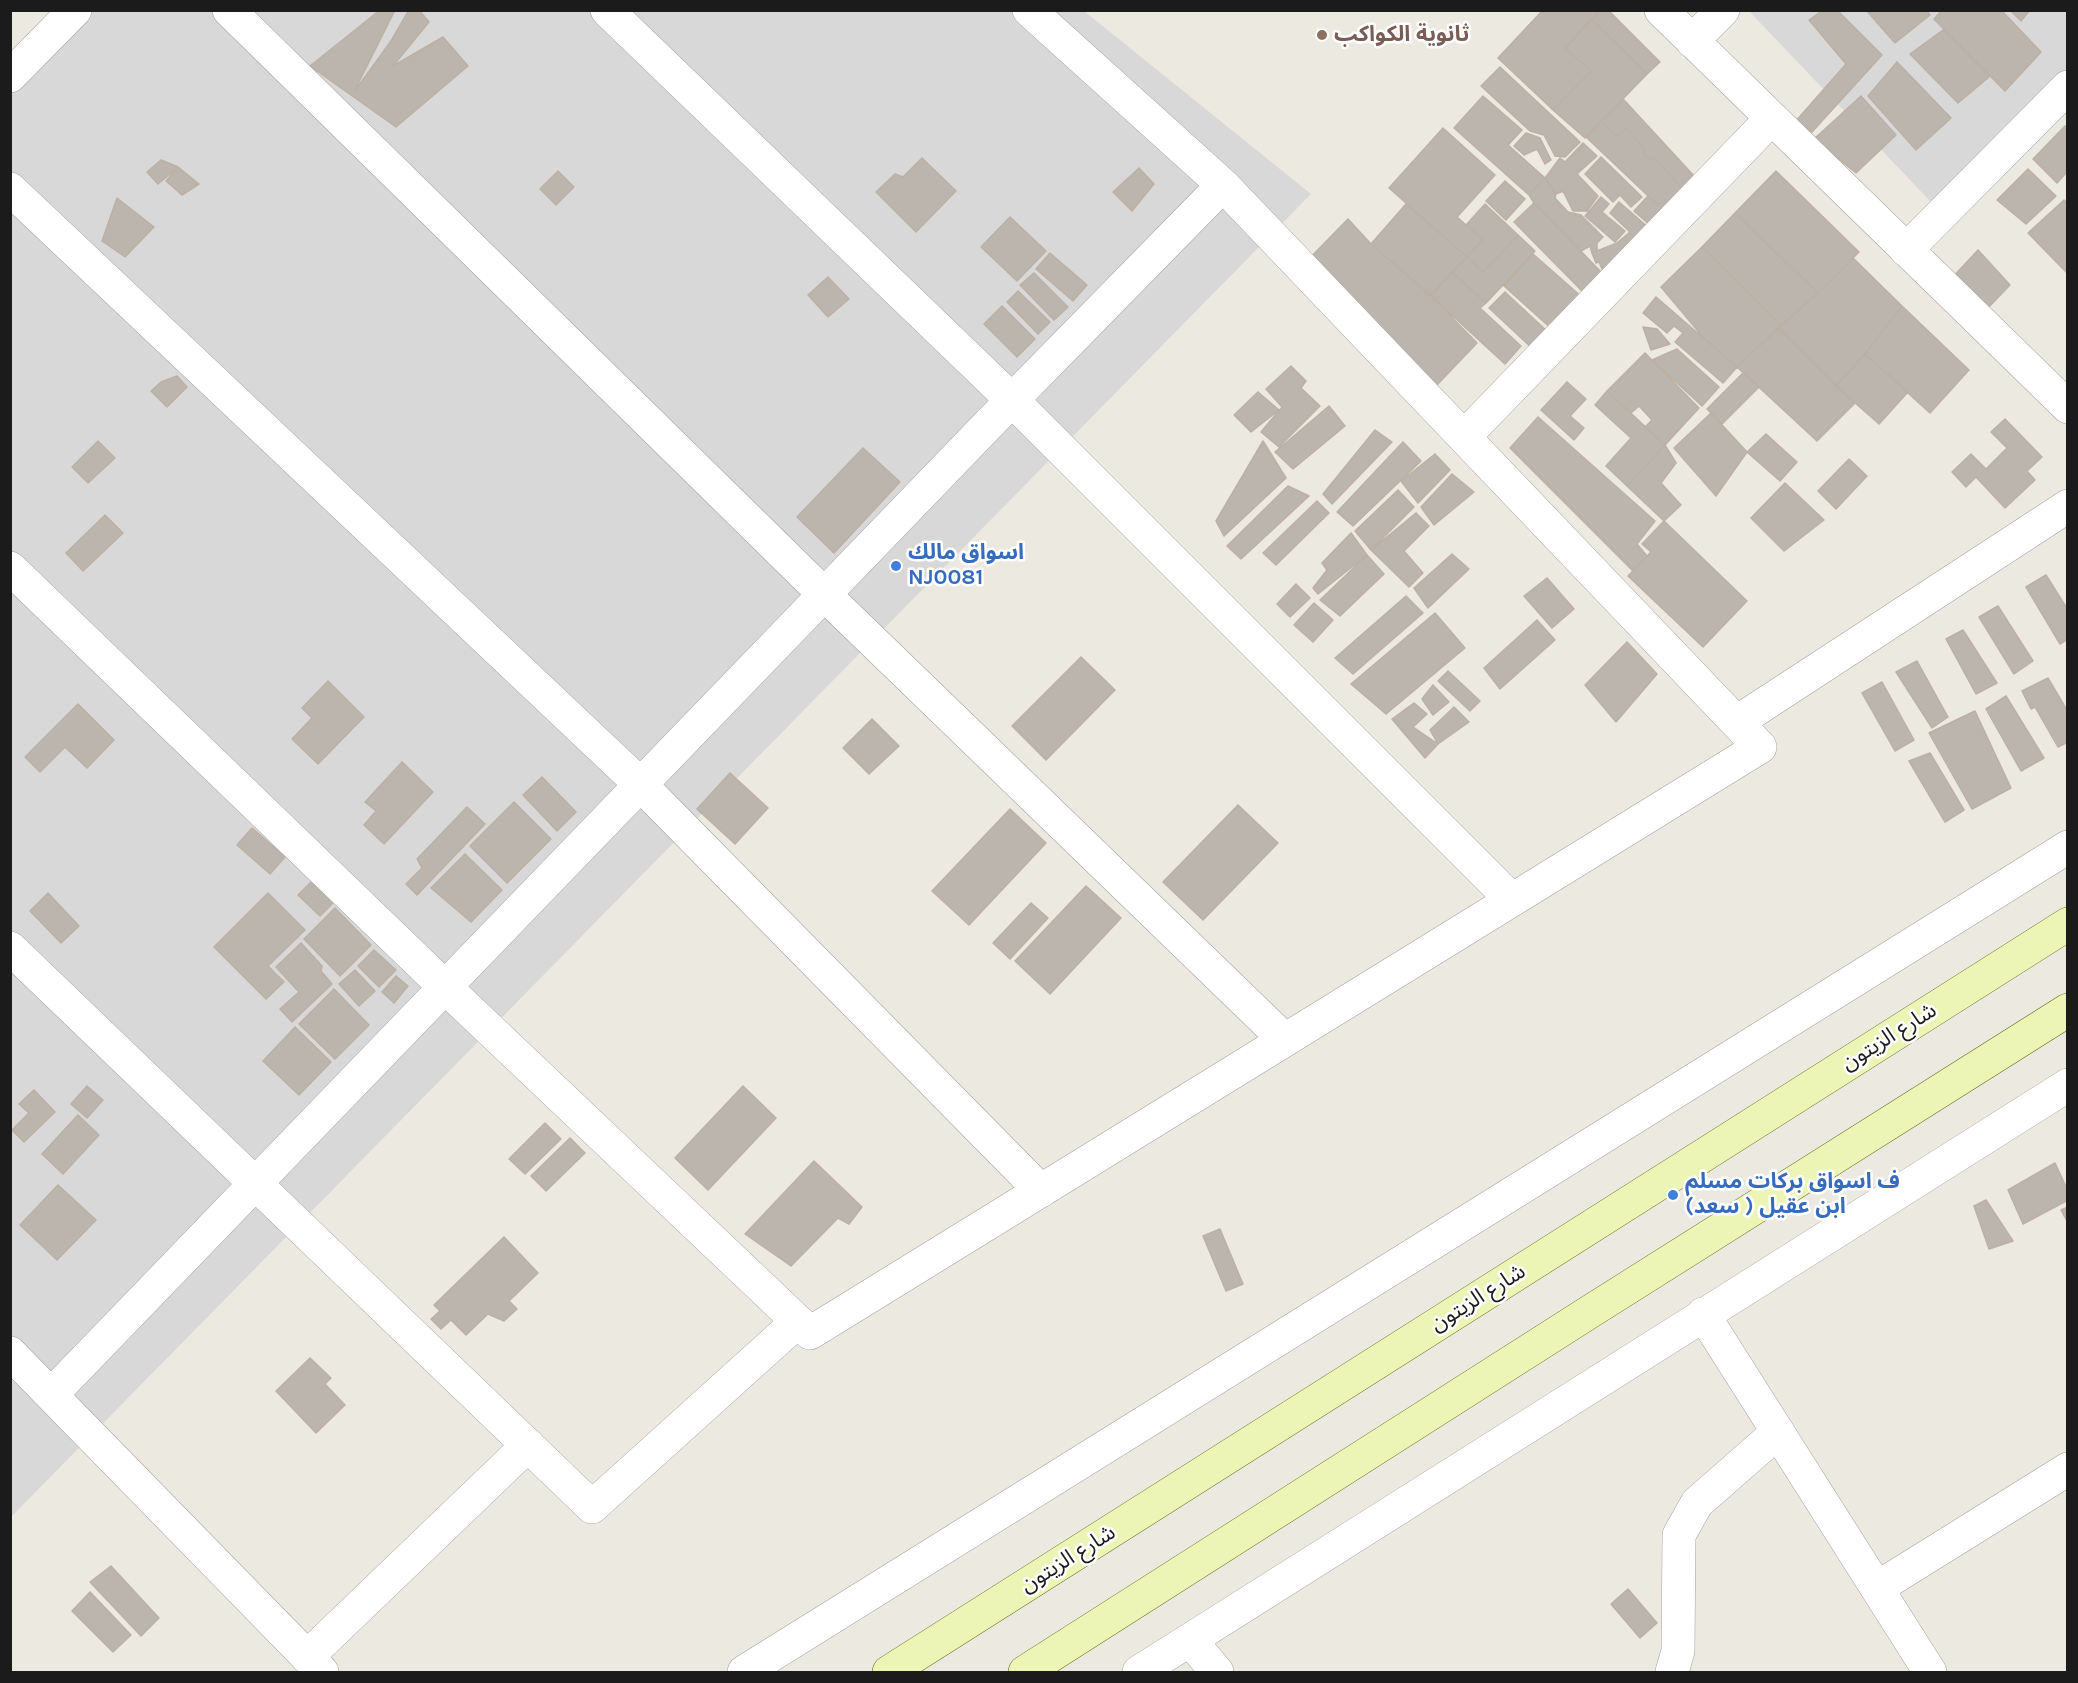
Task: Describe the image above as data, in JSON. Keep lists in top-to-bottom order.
{
  "streets": {
    "main road": ["شارع الزيتون"]
  },
  "places": ["ثانوية الكواكب", "اسواق مالك NJ0081", "ف اسواق بركات مسلم ابن عقيل ( سعد)"]
}
